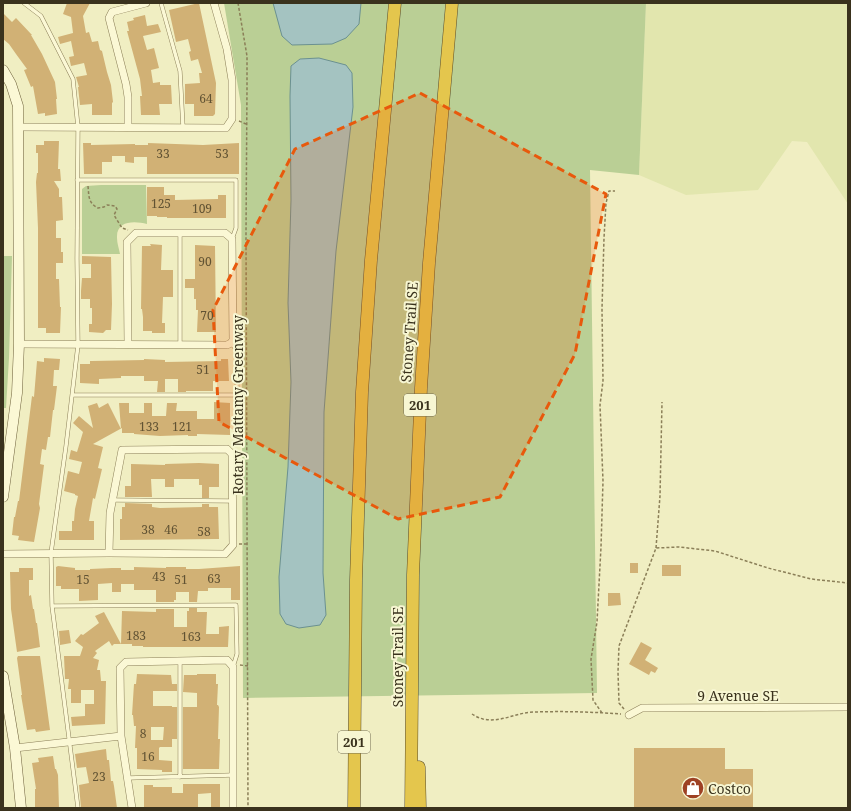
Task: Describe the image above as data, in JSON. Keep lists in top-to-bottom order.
{
  "streets": {
    "highway": ["Stoney Trail SE", "201"],
    "street": ["9 Avenue SE"],
    "path": ["Rotary Mattamy Greenway"]
  },
  "places": {
    "shop": ["Costco"]
  },
  "house_numbers": [
    "64",
    "33",
    "53",
    "125",
    "109",
    "90",
    "70",
    "51",
    "133",
    "121",
    "38",
    "46",
    "58",
    "43",
    "63",
    "15",
    "51",
    "183",
    "163",
    "8",
    "16",
    "23"
  ]
}
